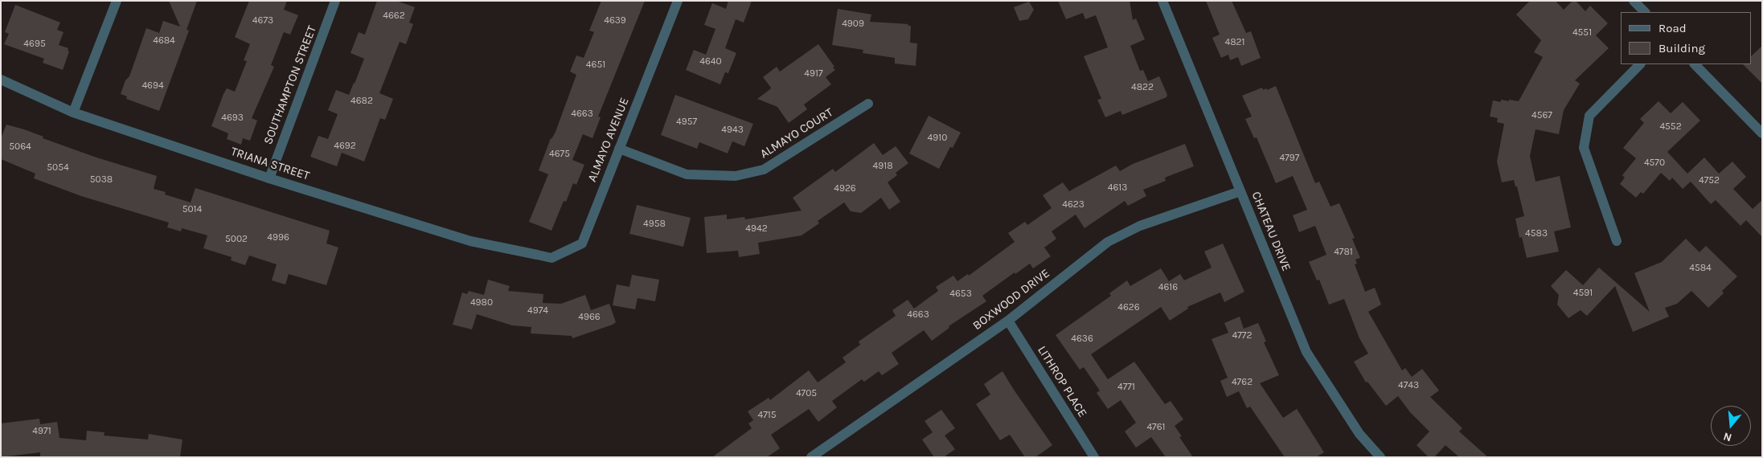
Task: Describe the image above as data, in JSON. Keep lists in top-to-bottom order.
{
  "streets": {
    "street": [
      "SOUTHAMPTON STREET",
      "ALMAYO COURT",
      "ALMAYO AVENUE",
      "TRIANA STREET",
      "CHATEAU DRIVE",
      "BOXWOOD DRIVE",
      "LITHROP PLACE"
    ]
  },
  "crossings": [
    ["SOUTHAMPTON STREET", "TRIANA STREET"],
    ["ALMAYO COURT", "ALMAYO AVENUE"],
    ["ALMAYO AVENUE", "TRIANA STREET"],
    ["CHATEAU DRIVE", "BOXWOOD DRIVE"],
    ["BOXWOOD DRIVE", "LITHROP PLACE"]
  ],
  "house_numbers": [
    "4662",
    "4673",
    "4639",
    "4909",
    "4551",
    "4684",
    "4821",
    "4695",
    "4640",
    "4651",
    "4917",
    "4694",
    "4822",
    "4682",
    "4663",
    "4567",
    "4693",
    "4957",
    "4552",
    "4943",
    "4910",
    "4692",
    "5064",
    "4675",
    "4797",
    "4570",
    "4918",
    "5054",
    "5038",
    "4752",
    "4613",
    "4926",
    "4623",
    "5014",
    "4958",
    "4942",
    "4583",
    "4996",
    "5002",
    "4781",
    "4584",
    "4616",
    "4591",
    "4653",
    "4980",
    "4626",
    "4974",
    "4663",
    "4966",
    "4772",
    "4636",
    "4762",
    "4743",
    "4771",
    "4705",
    "4715",
    "4761",
    "4971"
  ],
  "legend": ["Road", "Building"],
  "north": "bottom"
}
